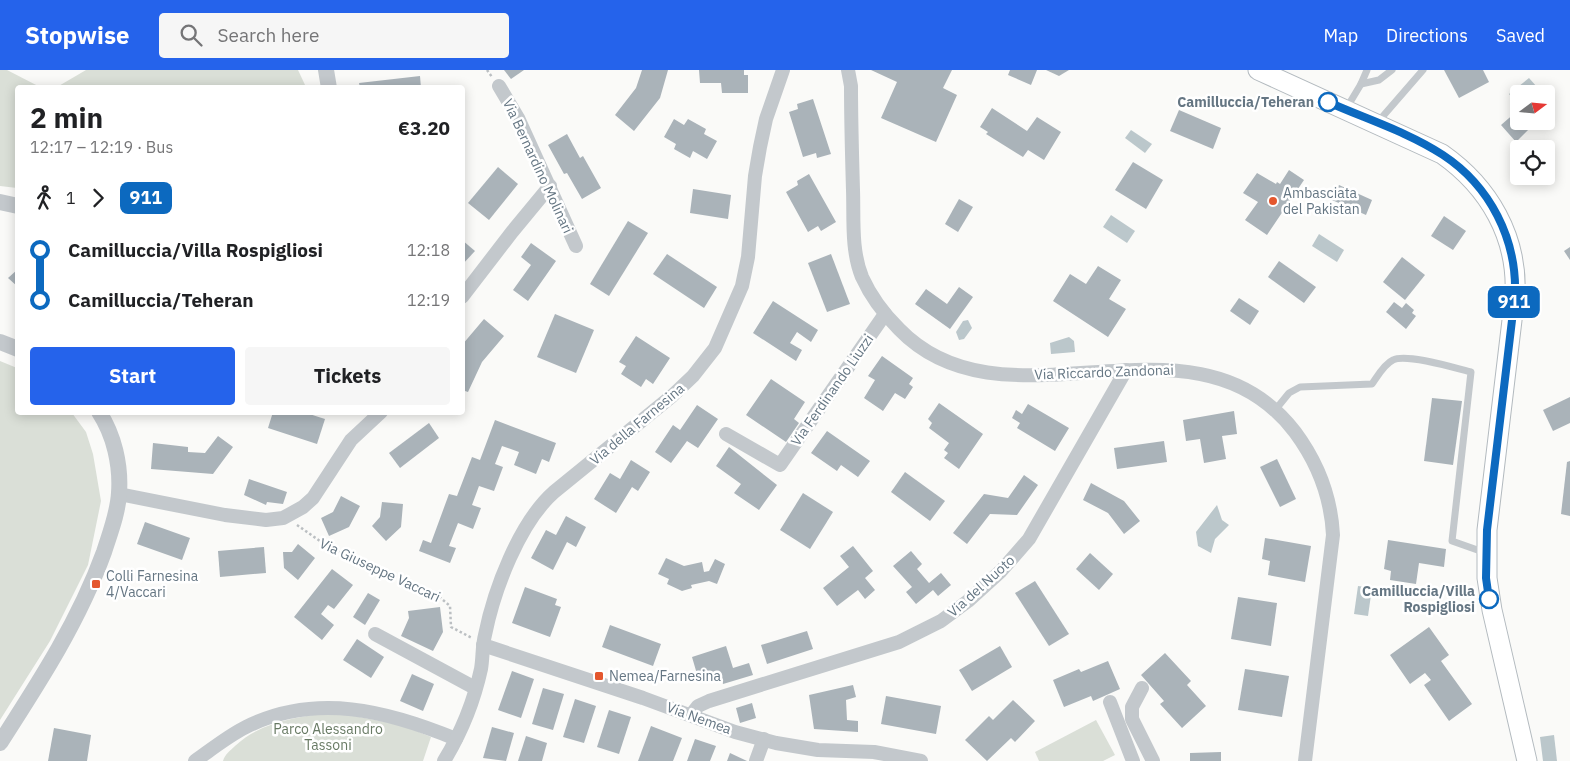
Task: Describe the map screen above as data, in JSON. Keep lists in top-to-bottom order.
{
  "streets": {
    "street": [
      "Via Bernardino Molinari",
      "Via Riccardo Zandonai",
      "Via Ferdinando Liuzzi",
      "Via della Farnesina",
      "Via del Nuoto",
      "Via Nemea"
    ],
    "path": ["Via Giuseppe Vaccari"]
  },
  "crossings": [
    ["Via Riccardo Zandonai", "Via Ferdinando Liuzzi"],
    ["Via Riccardo Zandonai", "Via del Nuoto"],
    ["Via della Farnesina", "Via Giuseppe Vaccari"],
    ["Via della Farnesina", "Via Nemea"],
    ["Via Giuseppe Vaccari", "Via Nemea"],
    ["Via del Nuoto", "Via Nemea"]
  ],
  "parks": ["Parco Alessandro Tassoni"],
  "places": {
    "other": ["Camilluccia/Teheran", "Ambasciata del Pakistan", "Camilluccia/Villa Rospigliosi"],
    "transit": ["Colli Farnesina 4/Vaccari", "Nemea/Farnesina"]
  },
  "lines": ["bus line 911"],
  "north": "right",
  "page": {
    "header": "Stopwise",
    "search": "Search here",
    "nav": ["Map", "Directions", "Saved"],
    "on_map": "911",
    "heading": ["2 min", "12:17 – 12:19 · Bus", "€3.20"],
    "legs": ["1", "911"],
    "list": [
      {
        "name": "Camilluccia/Villa Rospigliosi",
        "value": "12:18"
      },
      {
        "name": "Camilluccia/Teheran",
        "value": "12:19"
      }
    ],
    "buttons": ["Start", "Tickets"]
  }
}
